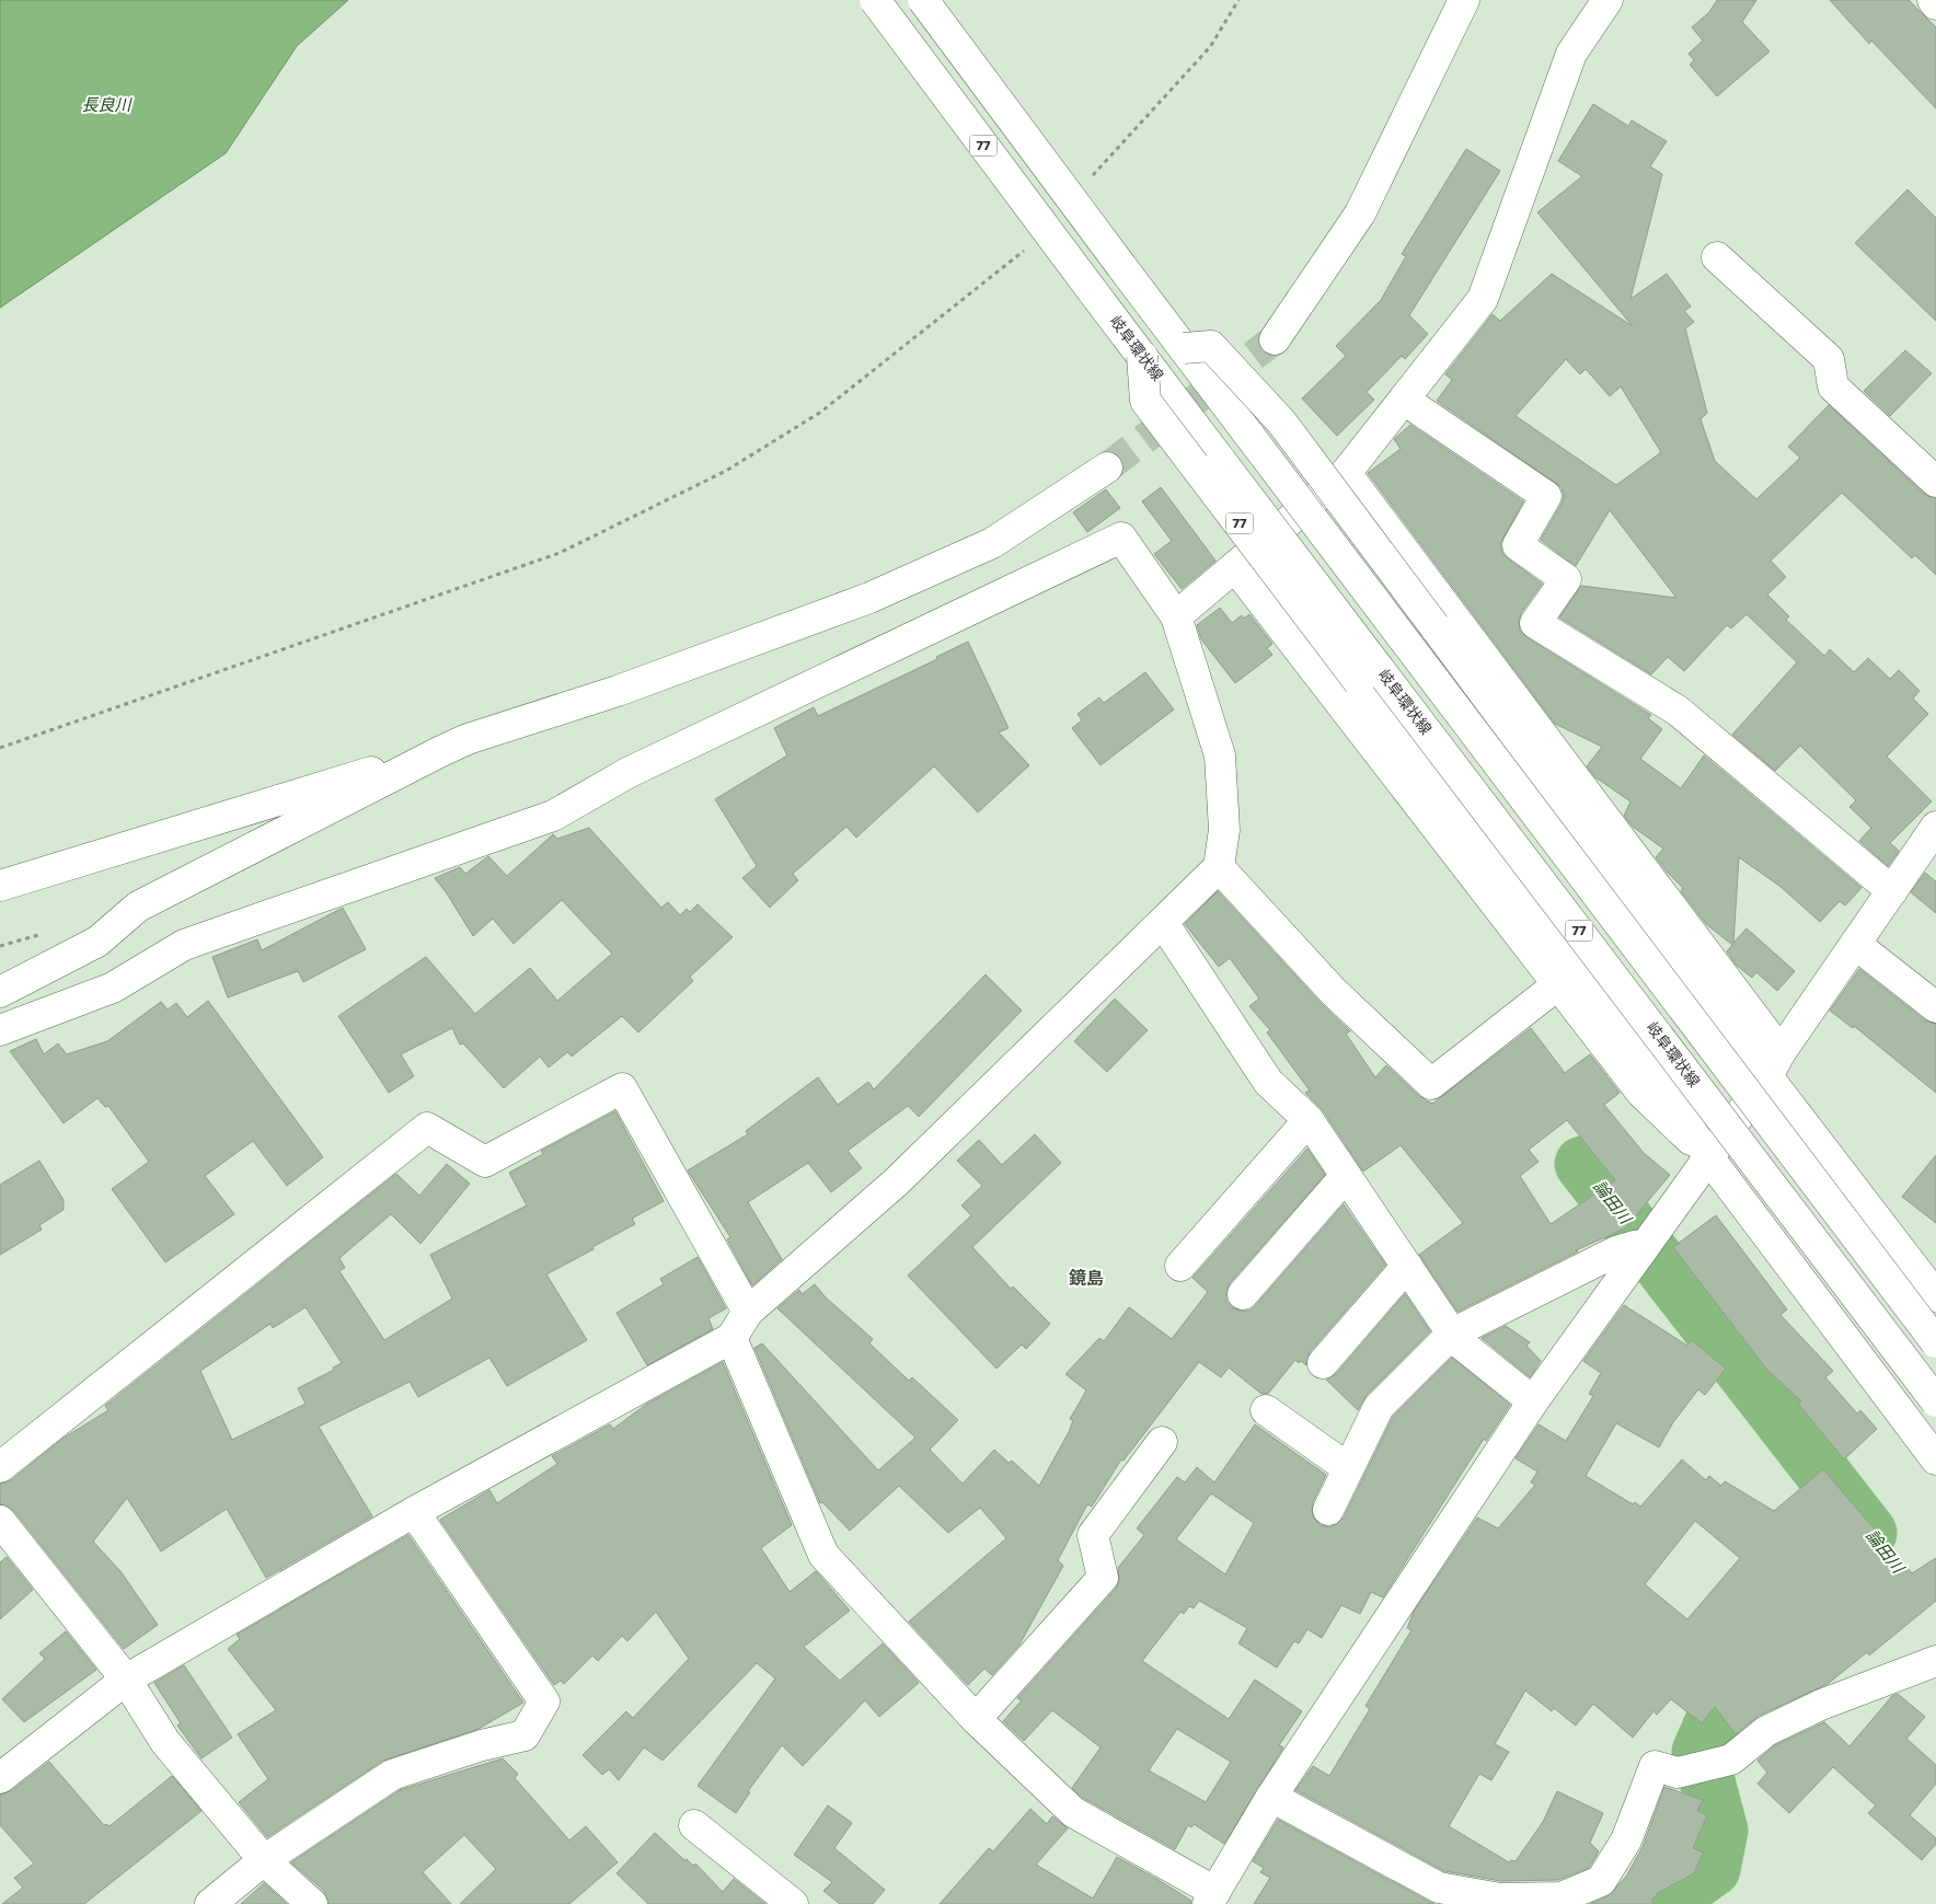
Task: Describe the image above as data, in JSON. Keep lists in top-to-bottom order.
{
  "streets": {
    "street": ["77", "岐阜環状線"]
  },
  "crossings": [
    ["77", "岐阜環状線"]
  ],
  "districts": ["鏡島"],
  "water": ["長良川", "論田川"]
}
